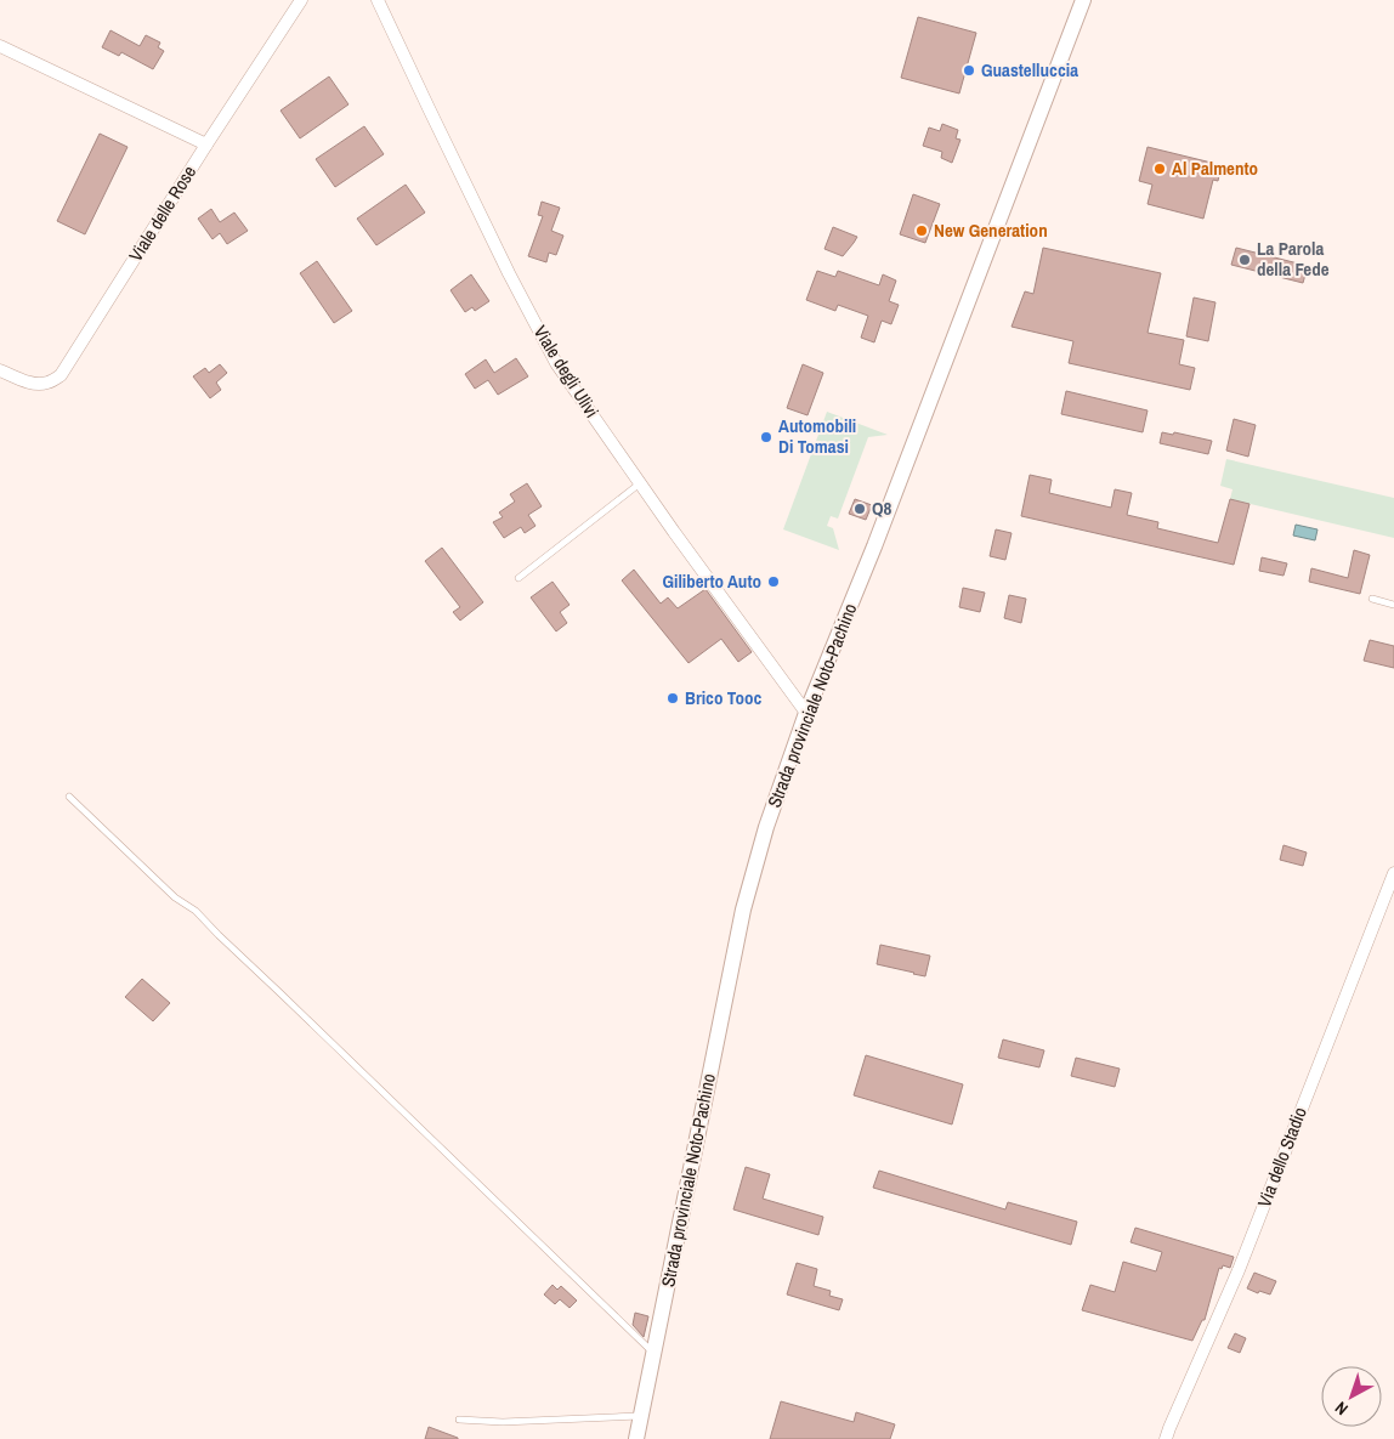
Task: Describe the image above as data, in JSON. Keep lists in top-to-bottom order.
{
  "streets": {
    "street": [
      "Viale delle Rose",
      "Viale degli Ulivi",
      "Strada provinciale Noto-Pachino",
      "Via dello Stadio"
    ]
  },
  "crossings": [
    ["Viale degli Ulivi", "Strada provinciale Noto-Pachino"]
  ],
  "places": [
    "Guastelluccia",
    "Al Palmento",
    "New Generation",
    "La Parola della Fede",
    "Automobili Di Tomasi",
    "Q8",
    "Giliberto Auto",
    "Brico Tooc"
  ],
  "north": "bottom left"
}
